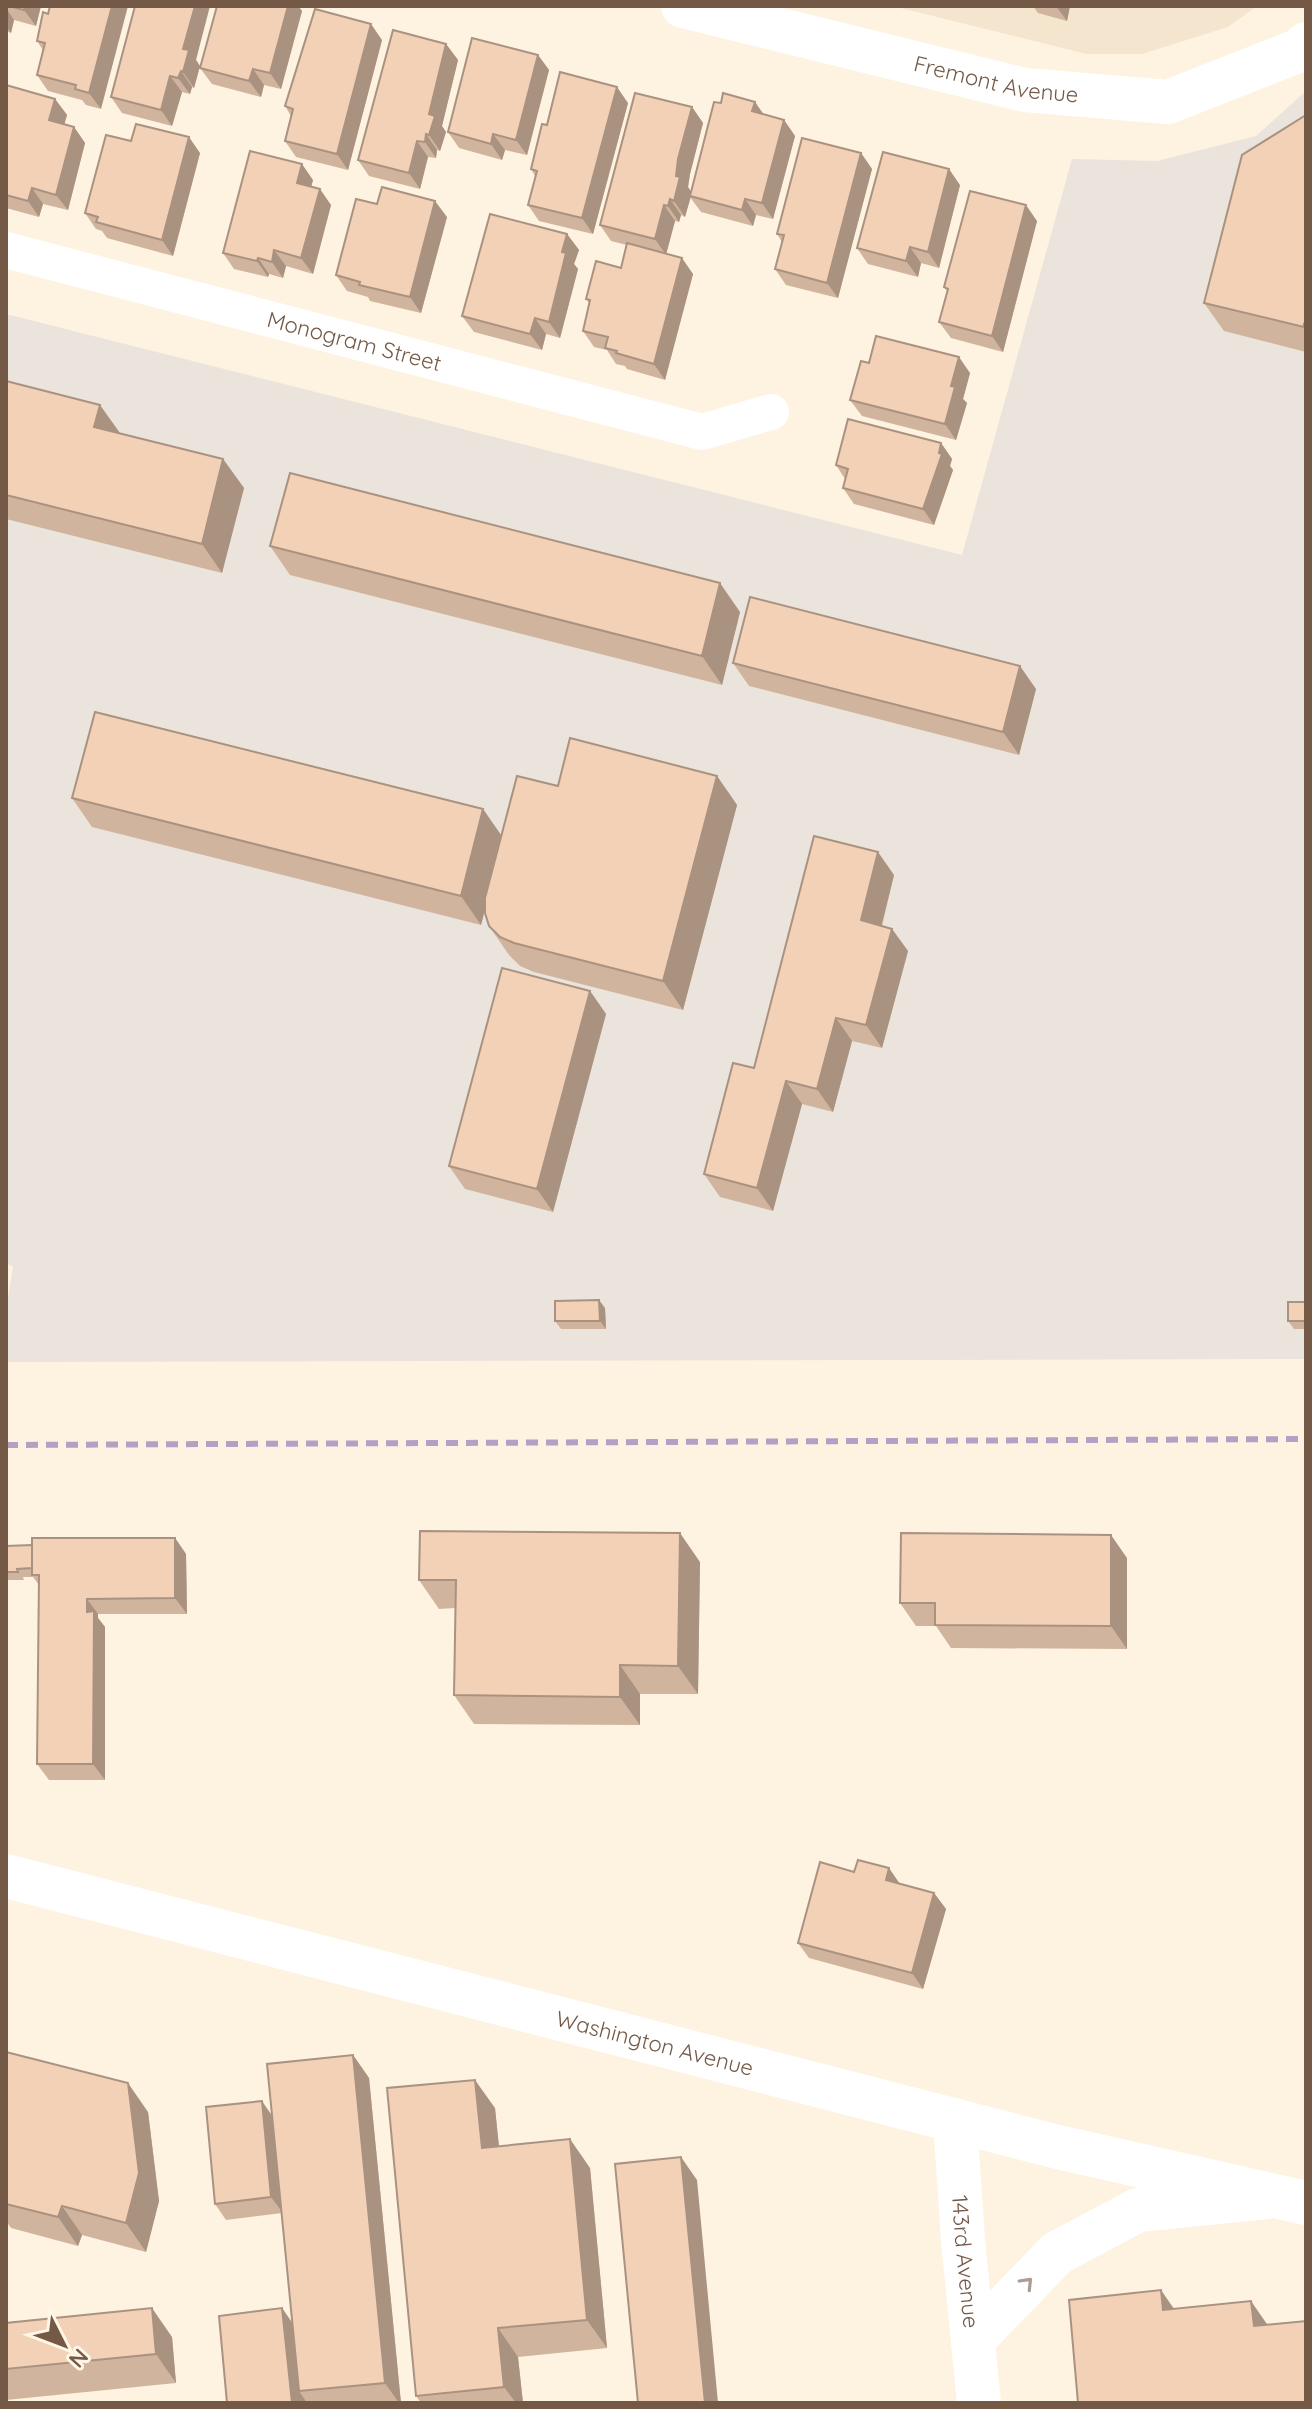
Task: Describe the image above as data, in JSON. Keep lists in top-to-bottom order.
{
  "streets": {
    "main road": ["Fremont Avenue", "Washington Avenue", "143rd Avenue"],
    "street": ["Monogram Street"]
  },
  "crossings": [
    ["Washington Avenue", "143rd Avenue"]
  ],
  "north": "bottom right"
}
